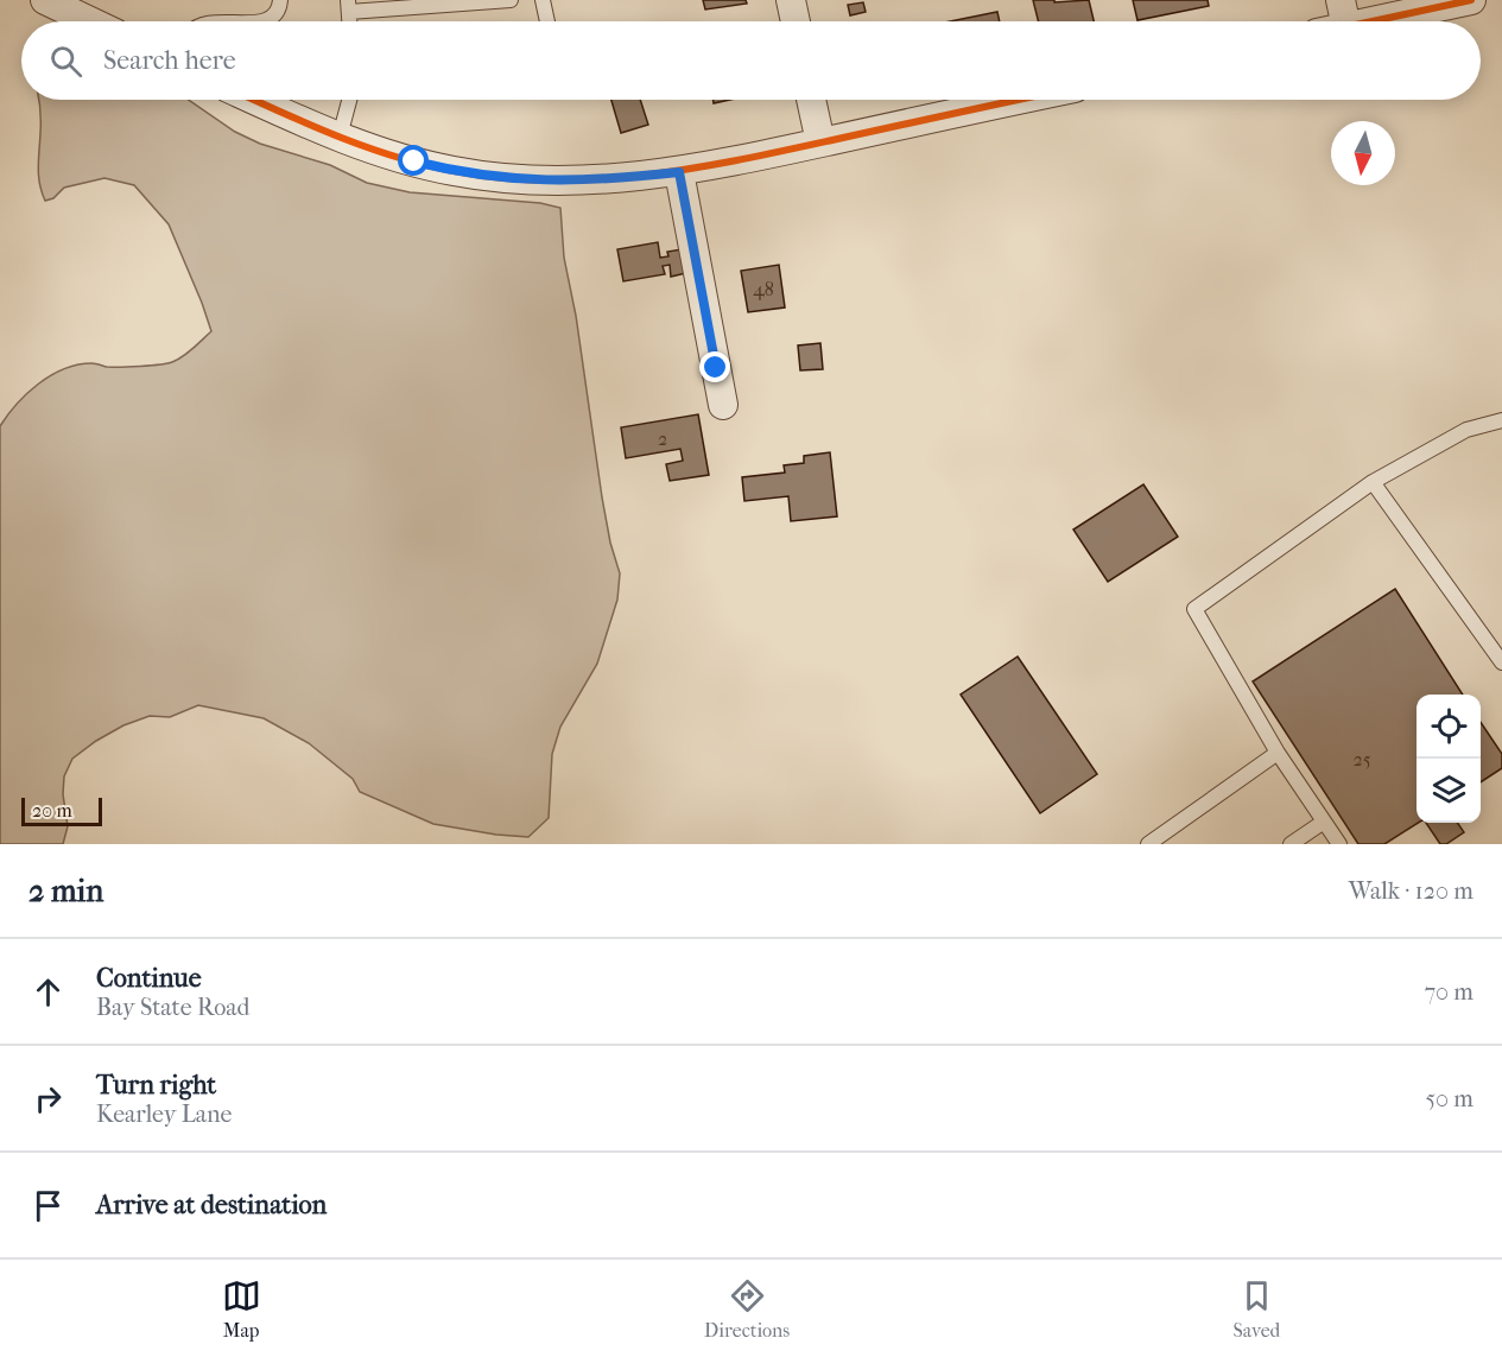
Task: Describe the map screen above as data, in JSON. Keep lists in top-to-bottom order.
{
  "house_numbers": ["48", "2", "25"],
  "scale_bar": "20 m",
  "north": "bottom",
  "page": {
    "search": "Search here",
    "scale": "20 m",
    "heading": ["2 min", "Walk · 120 m"],
    "list": [
      ["Continue", "Bay State Road", "70 m"],
      ["Turn right", "Kearley Lane", "50 m"],
      "Arrive at destination"
    ],
    "nav": ["Map", "Directions", "Saved"]
  }
}
